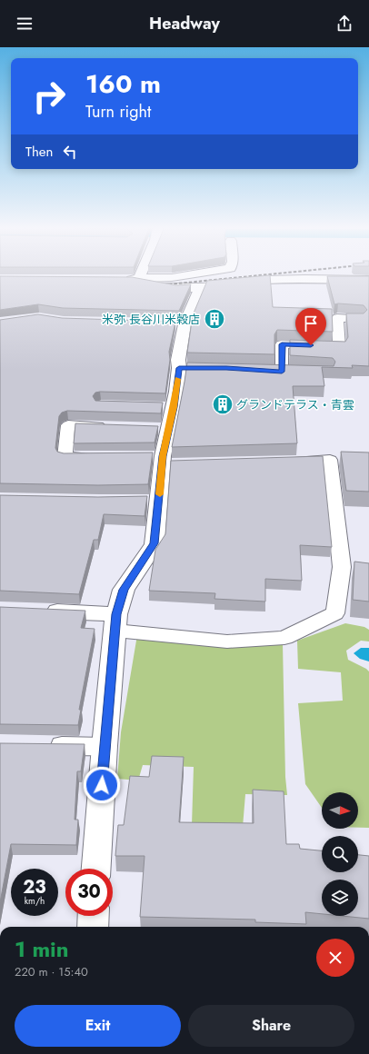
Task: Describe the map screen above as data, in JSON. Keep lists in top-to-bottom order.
{
  "places": {
    "building": ["米弥 長谷川米穀店", "グランドテラス・青雲"]
  },
  "north": "right",
  "page": {
    "header": "Headway",
    "turn": ["160 m", "Turn right"],
    "then": "Then",
    "speed": "23 km/h",
    "limit": "30",
    "heading": ["1 min", "220 m · 15:40"],
    "buttons": ["Exit", "Share"]
  }
}
